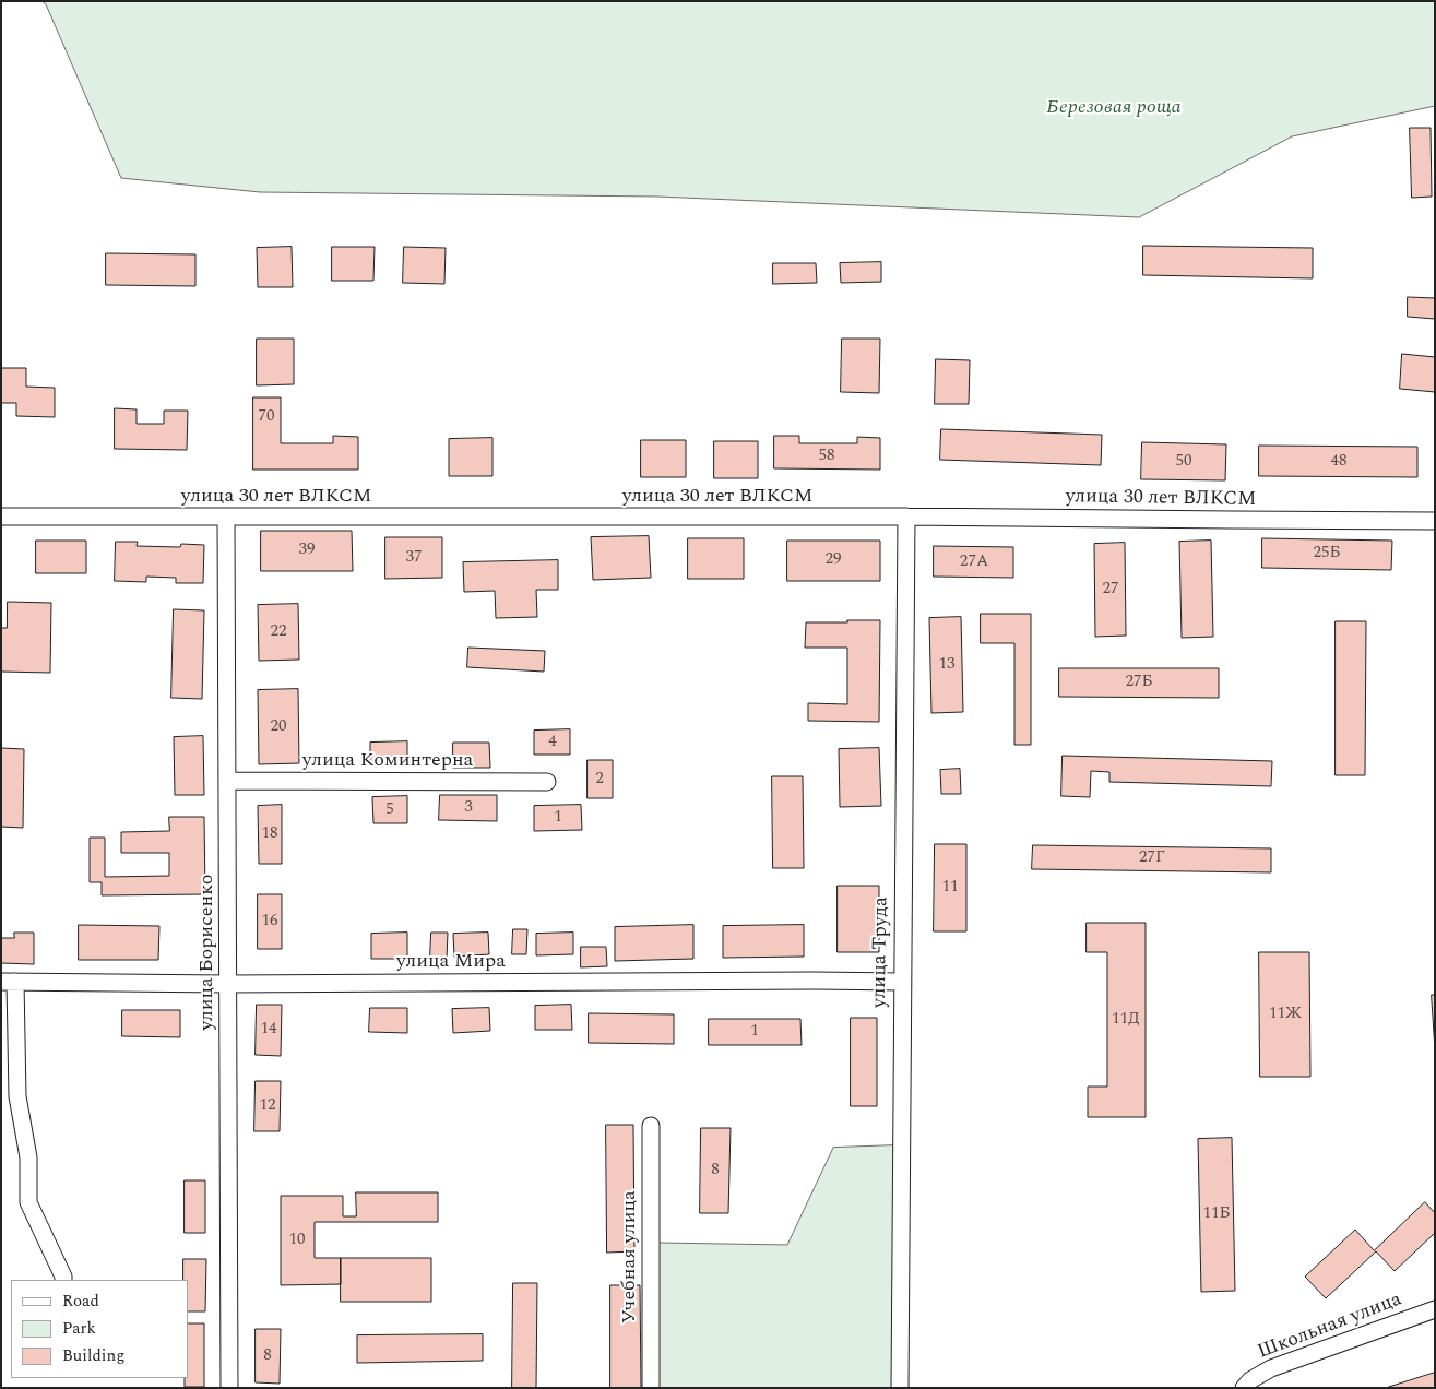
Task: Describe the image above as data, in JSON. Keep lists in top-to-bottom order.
{
  "streets": {
    "street": [
      "улица 30 лет ВЛКСМ",
      "улица Коминтерна",
      "улица Борисенко",
      "улица Труда",
      "улица Мира",
      "Учебная улица",
      "Школьная улица"
    ]
  },
  "crossings": [
    ["улица 30 лет ВЛКСМ", "улица Борисенко"],
    ["улица 30 лет ВЛКСМ", "улица Труда"],
    ["улица Коминтерна", "улица Борисенко"],
    ["улица Борисенко", "улица Мира"],
    ["улица Труда", "улица Мира"]
  ],
  "parks": ["Березовая роща"],
  "house_numbers": [
    "70",
    "58",
    "50",
    "48",
    "39",
    "25Б",
    "37",
    "29",
    "27А",
    "27",
    "22",
    "13",
    "27Б",
    "20",
    "4",
    "2",
    "3",
    "5",
    "1",
    "18",
    "27Г",
    "11",
    "16",
    "11Ж",
    "11Д",
    "14",
    "1",
    "12",
    "8",
    "11Б",
    "10",
    "8"
  ],
  "legend": ["Road", "Park", "Building"]
}
